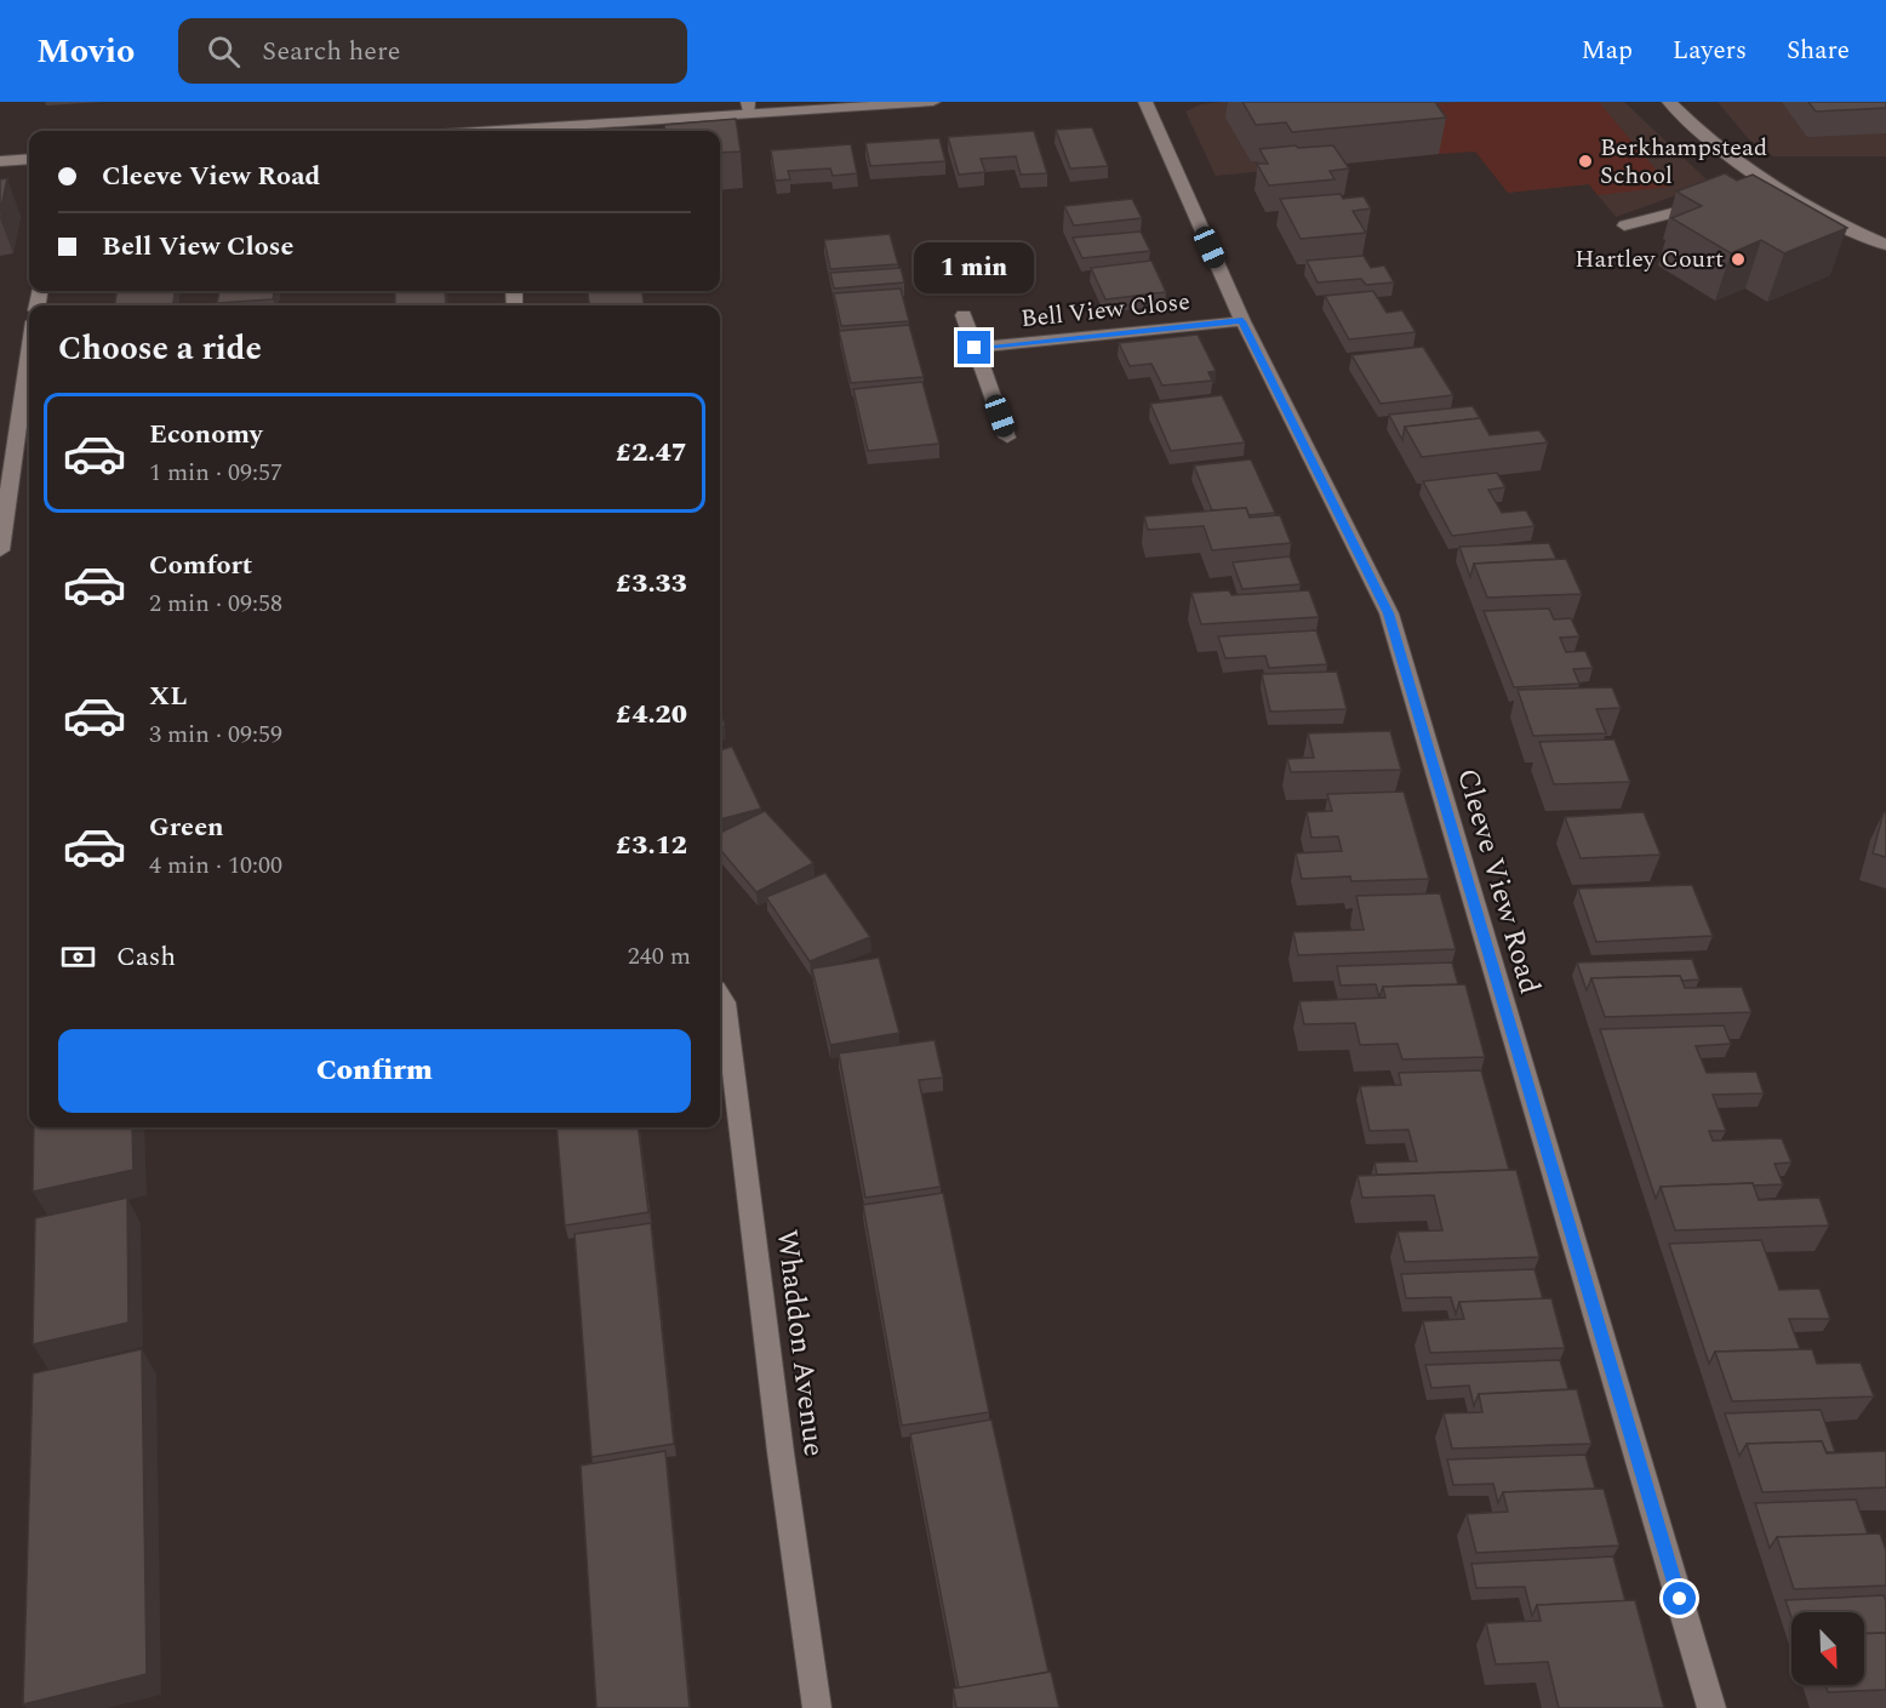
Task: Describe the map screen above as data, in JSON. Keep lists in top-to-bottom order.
{
  "streets": {
    "street": ["Bell View Close", "Cleeve View Road", "Whaddon Avenue"]
  },
  "crossings": [
    ["Bell View Close", "Cleeve View Road"]
  ],
  "places": ["Berkhampstead School", "Hartley Court"],
  "north": "bottom right",
  "page": {
    "header": "Movio",
    "search": "Search here",
    "nav": ["Map", "Layers", "Share"],
    "banner": ["Cleeve View Road", "Bell View Close"],
    "bubble": "1 min",
    "heading": "Choose a ride",
    "list": [
      {
        "name": "Economy",
        "note": "1 min · 09:57",
        "value": "£2.47"
      },
      {
        "name": "Comfort",
        "note": "2 min · 09:58",
        "value": "£3.33"
      },
      {
        "name": "XL",
        "note": "3 min · 09:59",
        "value": "£4.20"
      },
      {
        "name": "Green",
        "note": "4 min · 10:00",
        "value": "£3.12"
      }
    ],
    "pay": ["Cash", "240 m"],
    "buttons": "Confirm"
  }
}
